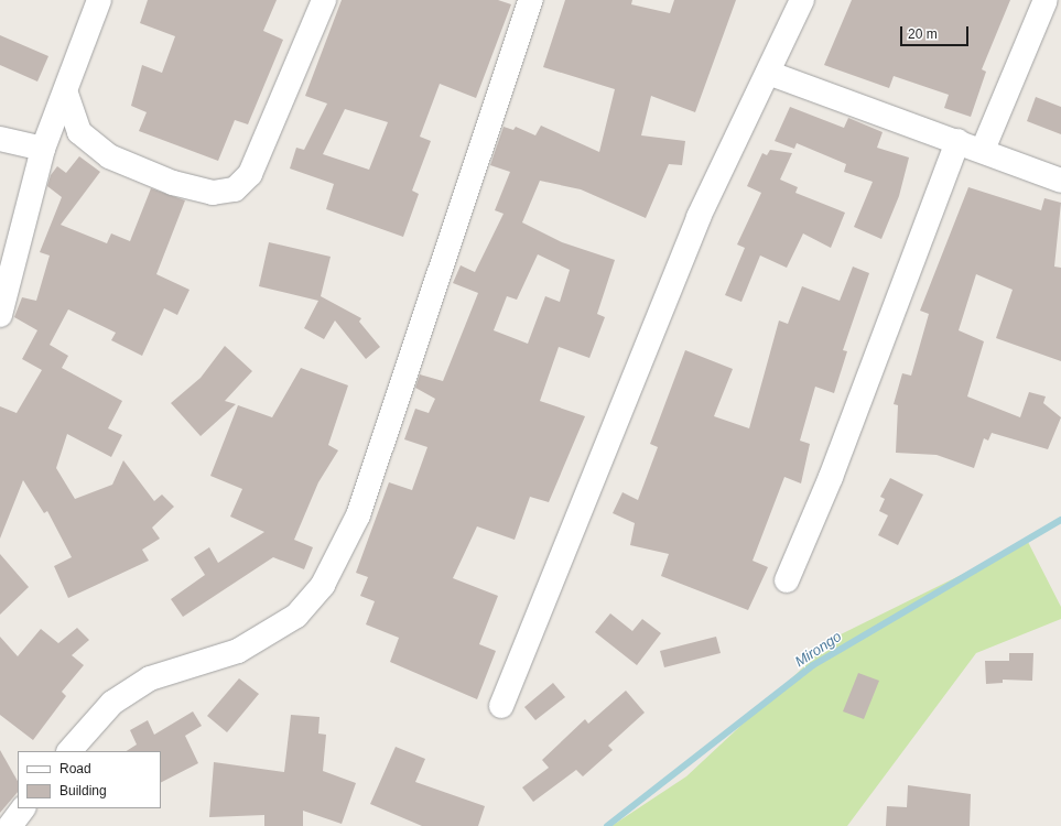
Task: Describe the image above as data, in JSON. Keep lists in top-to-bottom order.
{
  "water": ["Mirongo"],
  "legend": ["Road", "Building"],
  "scale_bar": "20 m"
}
